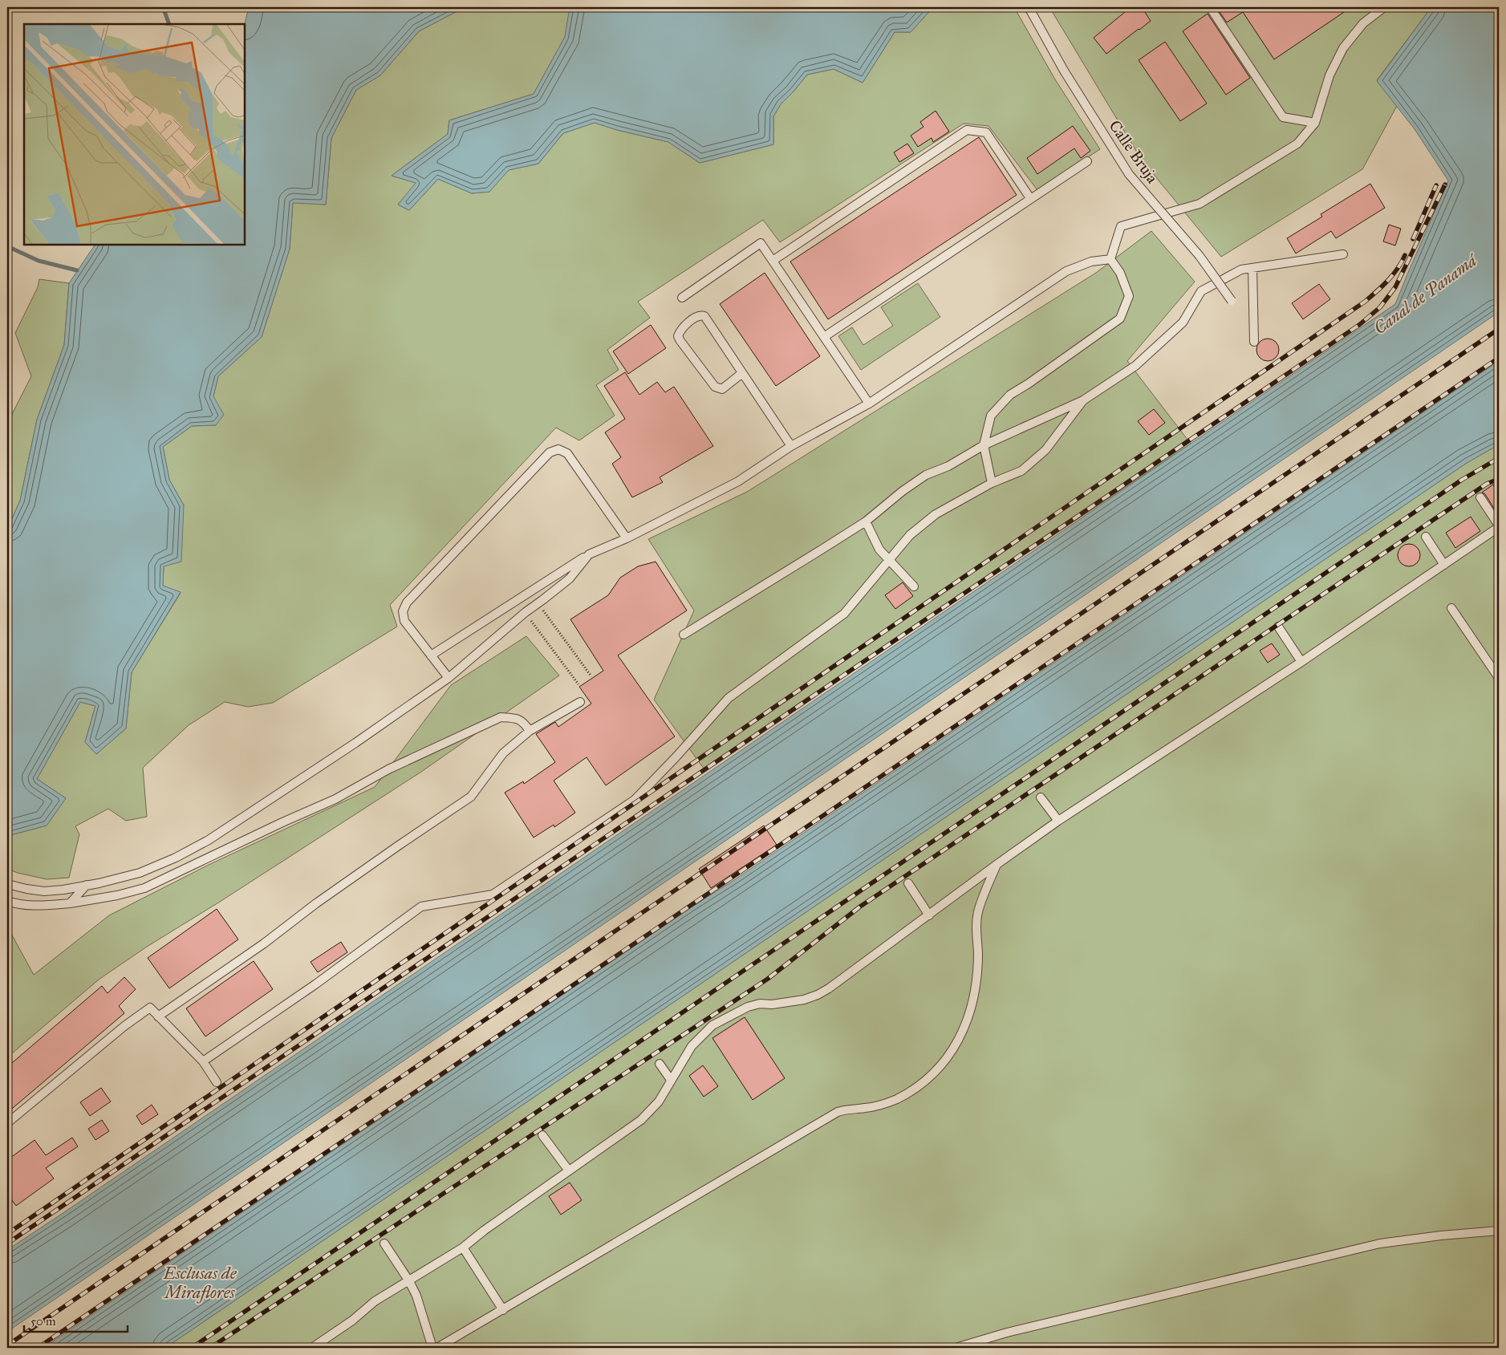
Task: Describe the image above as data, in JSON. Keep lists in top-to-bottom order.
{
  "streets": {
    "lane": ["Calle Bruja"]
  },
  "water": ["Canal de Panamá", "Esclusas de Miraflores"],
  "scale_bar": "50 m"
}
